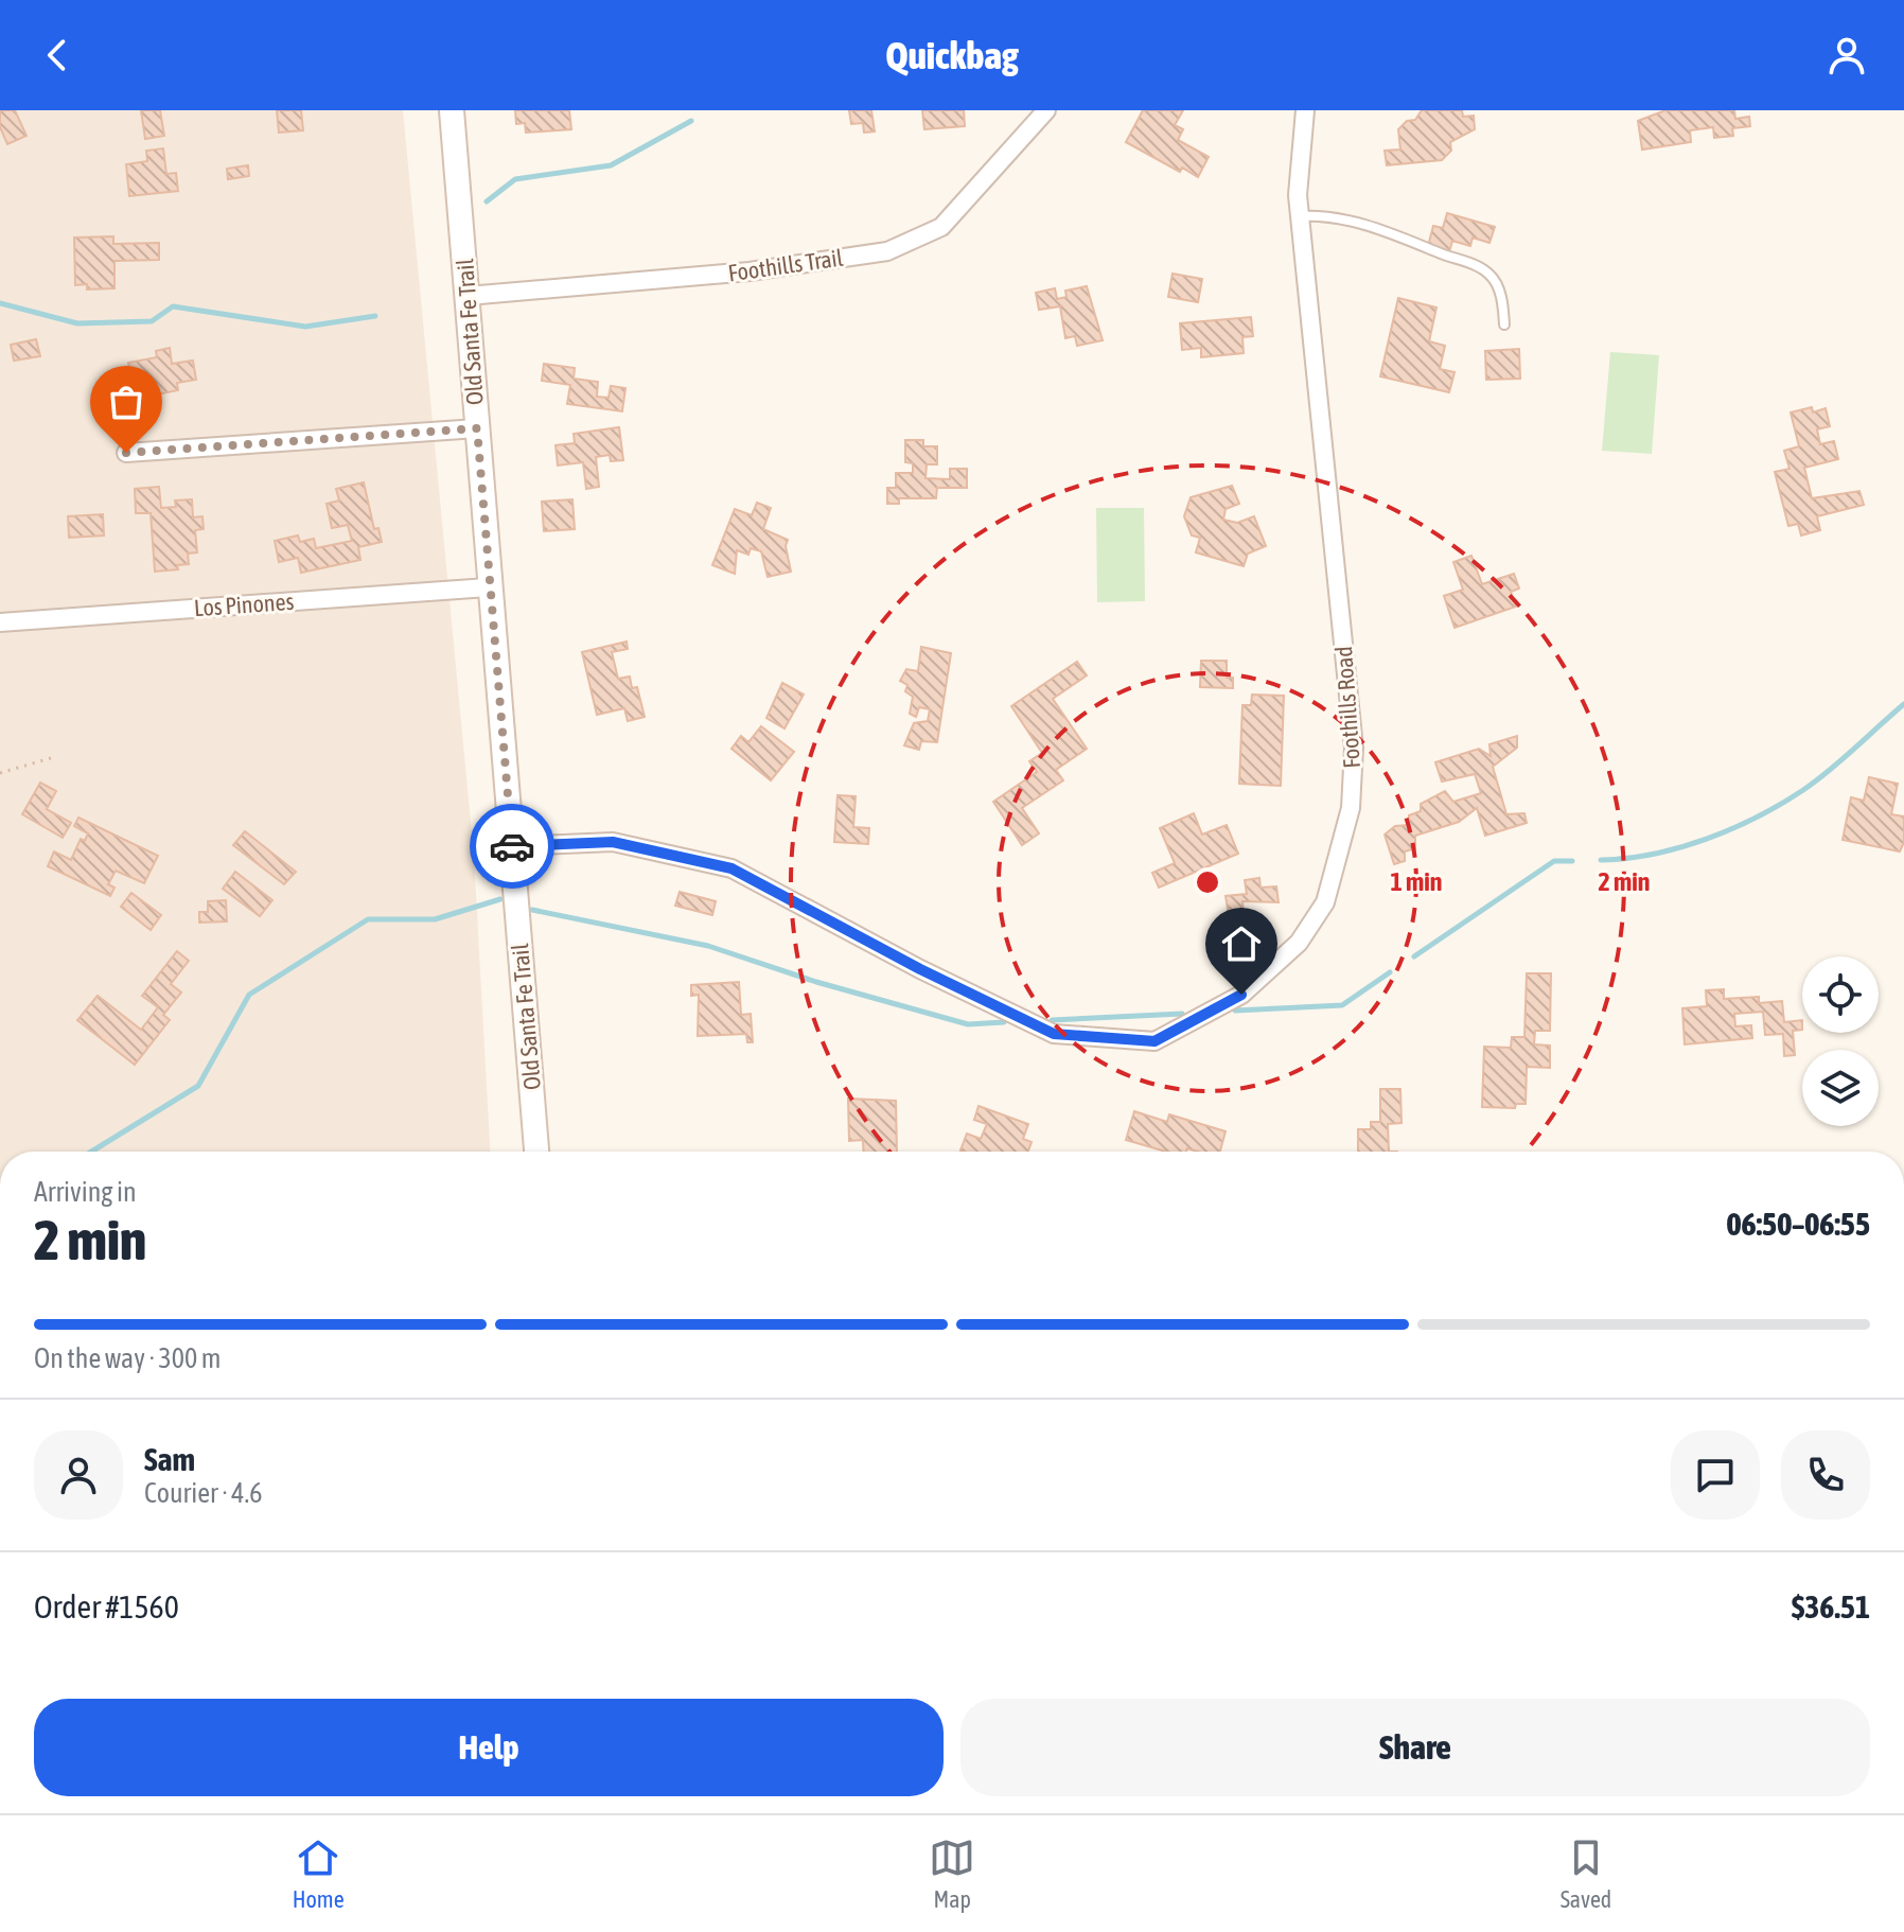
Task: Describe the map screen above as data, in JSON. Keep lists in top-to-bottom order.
{
  "streets": {
    "street": [
      "Foothills Trail",
      "Old Santa Fe Trail",
      "Los Pinones",
      "Foothills Road"
    ]
  },
  "crossings": [
    ["Foothills Trail", "Old Santa Fe Trail"],
    ["Old Santa Fe Trail", "Los Pinones"],
    ["Old Santa Fe Trail", "Foothills Road"]
  ],
  "page": {
    "header": "Quickbag",
    "heading": ["2 min", "Arriving in", "06:50–06:55"],
    "panel": [
      "Sam",
      "Courier · 4.6",
      "Order #1560",
      "$36.51"
    ],
    "bar": "On the way · 300 m",
    "buttons": ["Help", "Share"],
    "tabs": ["Home", "Map", "Saved"]
  },
  "rings": ["1 min", "2 min"]
}
